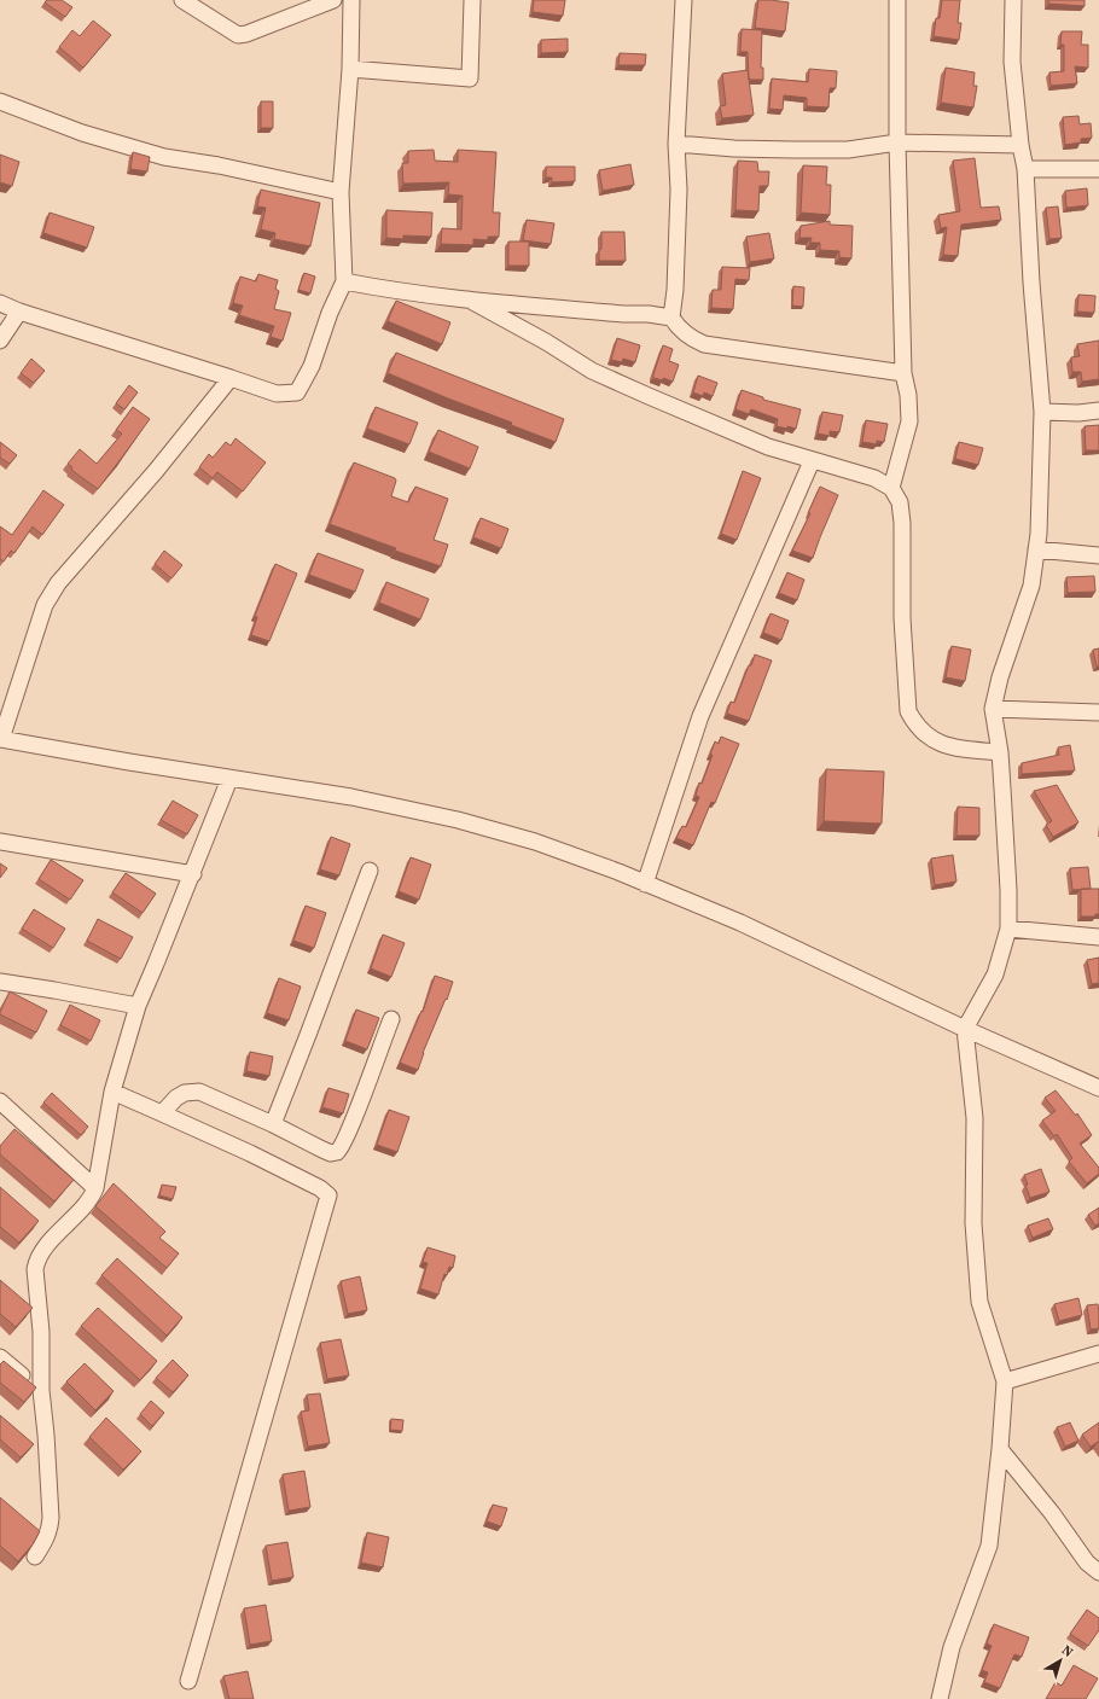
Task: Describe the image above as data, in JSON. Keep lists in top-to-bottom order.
{
  "north": "top right"
}
